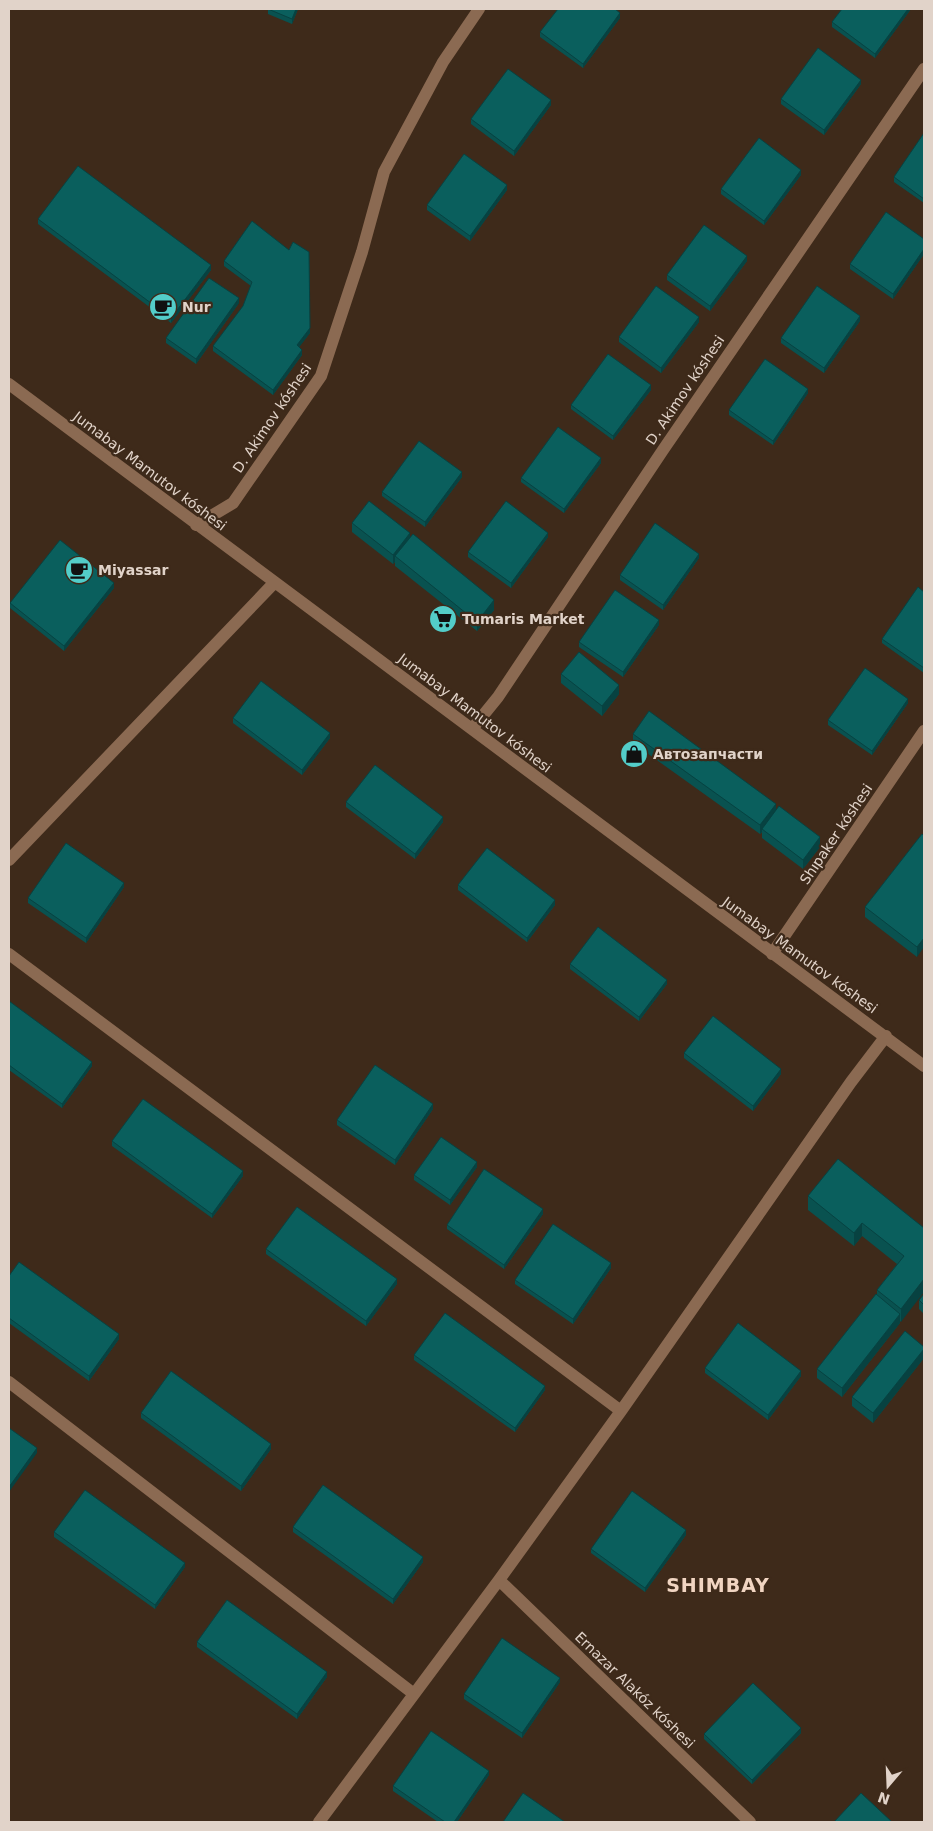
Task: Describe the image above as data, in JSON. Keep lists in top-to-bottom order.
{
  "streets": {
    "street": [
      "D. Akimov kóshesi",
      "Jumabay Mamutov kóshesi",
      "Shıpaker kóshesi",
      "Ernazar Alakóz kóshesi"
    ]
  },
  "crossings": [
    ["D. Akimov kóshesi", "Jumabay Mamutov kóshesi"],
    ["Jumabay Mamutov kóshesi", "Shıpaker kóshesi"]
  ],
  "districts": ["SHIMBAY"],
  "places": {
    "cafe": ["Nur", "Miyassar"],
    "supermarket": ["Tumaris Market"],
    "shop": ["Автозапчасти"]
  },
  "north": "bottom"
}
